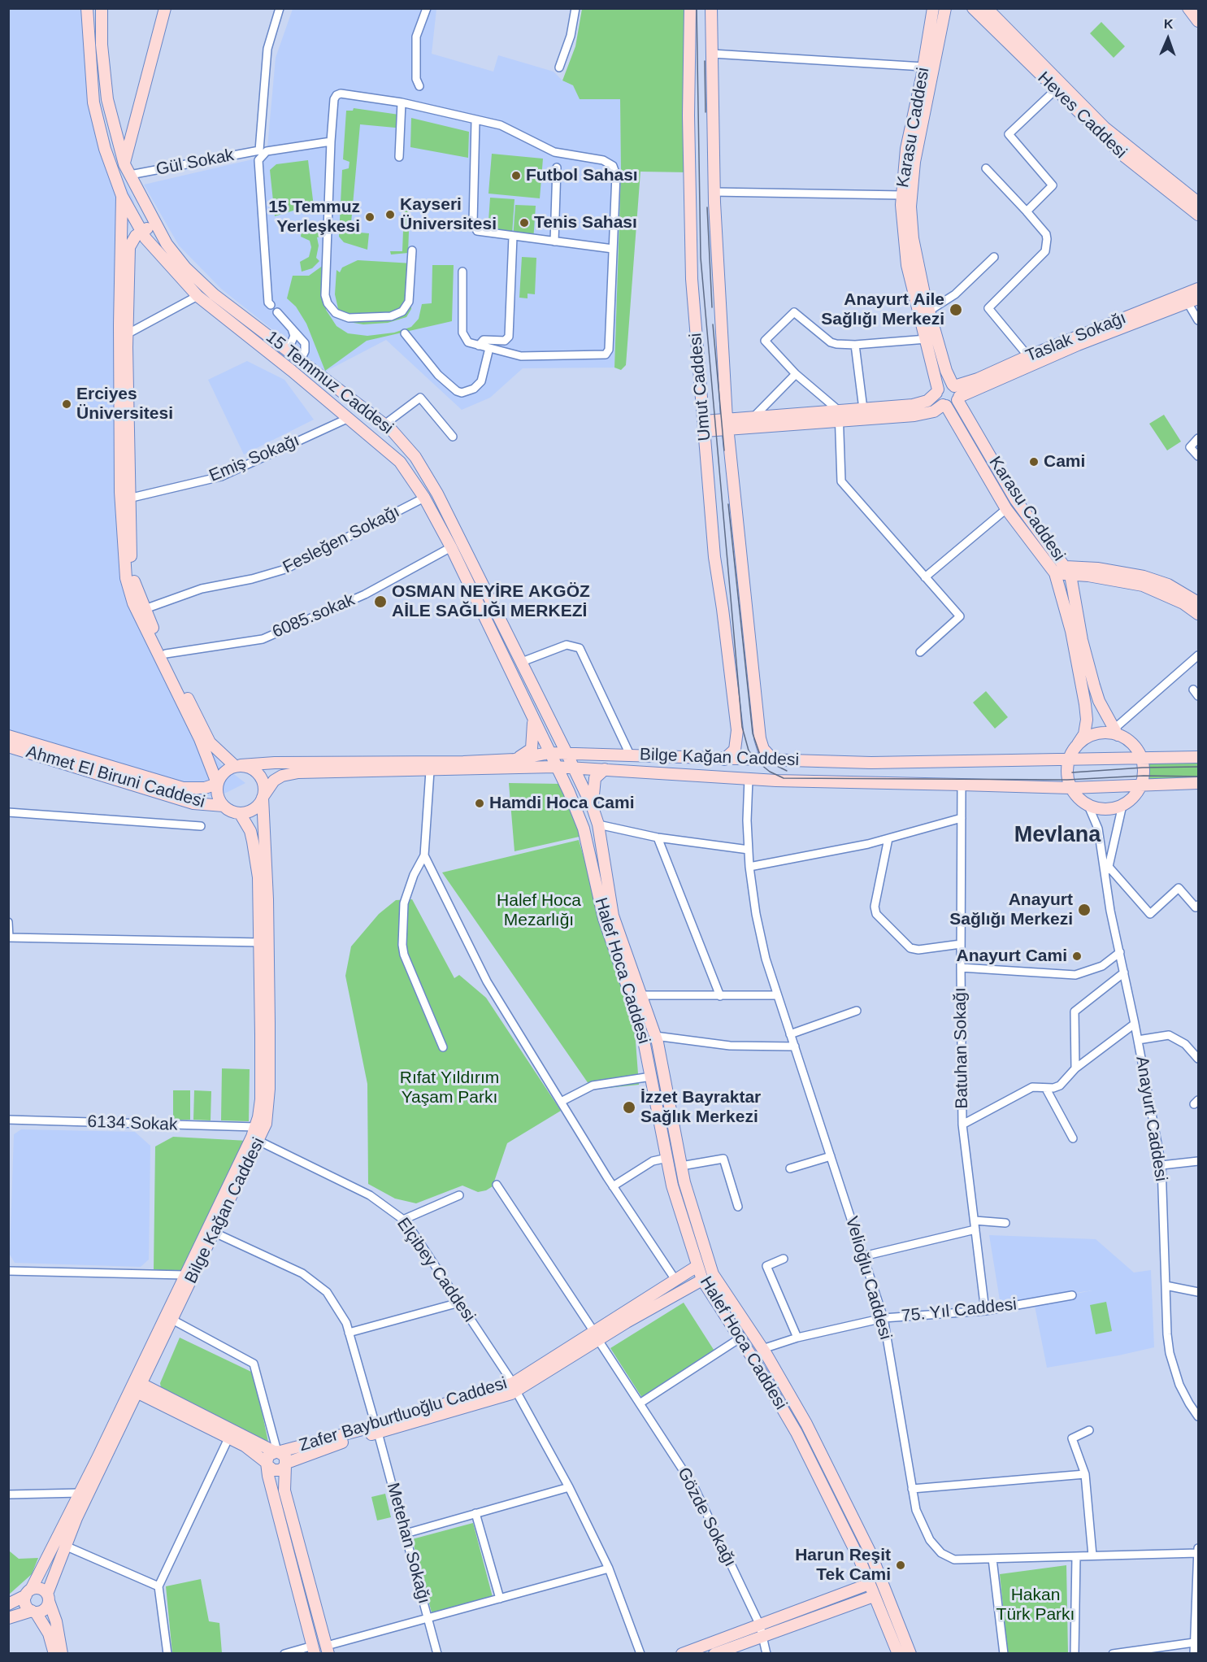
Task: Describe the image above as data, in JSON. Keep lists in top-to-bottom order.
{
  "streets": {
    "street": [
      "Heves Caddesi",
      "Karasu Caddesi",
      "Gül Sokak",
      "Taslak Sokağı",
      "15 Temmuz Caddesi",
      "Umut Caddesi",
      "Emiş Sokağı",
      "Fesleğen Sokağı",
      "6085.sokak",
      "Bilge Kağan Caddesi",
      "Ahmet El Biruni Caddesi",
      "Halef Hoca Caddesi",
      "Batuhan Sokağı",
      "Anayurt Caddesi",
      "6134 Sokak",
      "Elçibey Caddesi",
      "Velioğlu Caddesi",
      "75. Yıl Caddesi",
      "Zafer Bayburtluoğlu Caddesi",
      "Gözde Sokağı",
      "Metehan Sokağı"
    ]
  },
  "crossings": [
    ["Karasu Caddesi", "Taslak Sokağı"],
    ["Gül Sokak", "15 Temmuz Caddesi"],
    ["15 Temmuz Caddesi", "Emiş Sokağı"],
    ["15 Temmuz Caddesi", "Fesleğen Sokağı"],
    ["15 Temmuz Caddesi", "6085.sokak"],
    ["15 Temmuz Caddesi", "Bilge Kağan Caddesi"],
    ["15 Temmuz Caddesi", "Halef Hoca Caddesi"],
    ["Umut Caddesi", "Bilge Kağan Caddesi"],
    ["Bilge Kağan Caddesi", "Ahmet El Biruni Caddesi"],
    ["Bilge Kağan Caddesi", "Halef Hoca Caddesi"],
    ["Bilge Kağan Caddesi", "Batuhan Sokağı"],
    ["Bilge Kağan Caddesi", "6134 Sokak"],
    ["Bilge Kağan Caddesi", "Elçibey Caddesi"],
    ["Bilge Kağan Caddesi", "Velioğlu Caddesi"],
    ["Bilge Kağan Caddesi", "Metehan Sokağı"],
    ["Halef Hoca Caddesi", "75. Yıl Caddesi"],
    ["Halef Hoca Caddesi", "Zafer Bayburtluoğlu Caddesi"],
    ["Batuhan Sokağı", "75. Yıl Caddesi"],
    ["Elçibey Caddesi", "Zafer Bayburtluoğlu Caddesi"],
    ["Velioğlu Caddesi", "75. Yıl Caddesi"],
    ["Zafer Bayburtluoğlu Caddesi", "Gözde Sokağı"],
    ["Zafer Bayburtluoğlu Caddesi", "Metehan Sokağı"]
  ],
  "districts": ["Mevlana"],
  "parks": ["Halef Hoca Mezarlığı", "Rıfat Yıldırım Yaşam Parkı", "Hakan Türk Parkı"],
  "places": [
    "Futbol Sahası",
    "Kayseri Üniversitesi",
    "15 Temmuz Yerleşkesi",
    "Tenis Sahası",
    "Anayurt Aile Sağlığı Merkezi",
    "Erciyes Üniversitesi",
    "Cami",
    "OSMAN NEYİRE AKGÖZ AİLE SAĞLIĞI MERKEZİ",
    "Hamdi Hoca Cami",
    "Anayurt Sağlığı Merkezi",
    "Anayurt Cami",
    "İzzet Bayraktar Sağlık Merkezi",
    "Harun Reşit Tek Cami"
  ],
  "north": "top"
}
